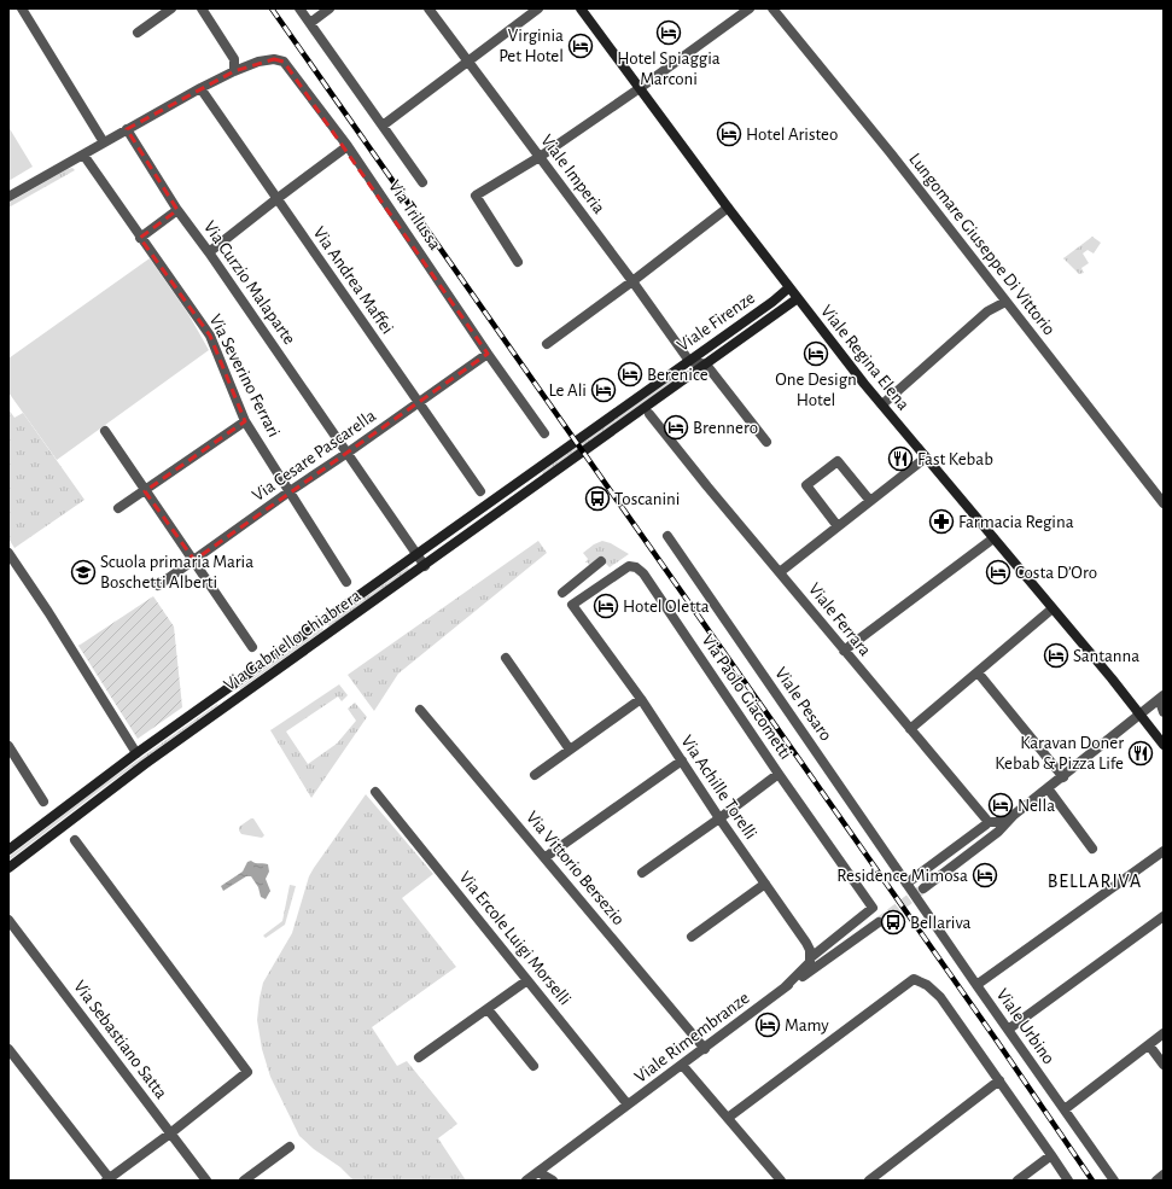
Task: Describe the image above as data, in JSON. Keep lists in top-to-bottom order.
{
  "streets": {
    "street": [
      "Viale Imperia",
      "Via Trilussa",
      "Lungomare Giuseppe Di Vittorio",
      "Via Andrea Maffei",
      "Via Curzio Malaparte",
      "Viale Firenze",
      "Viale Regina Elena",
      "Via Severino Ferrari",
      "Via Cesare Pascarella",
      "Viale Ferrara",
      "Via Gabriello Chiabrera",
      "Via Paolo Giacometti",
      "Viale Pesaro",
      "Via Achille Torelli",
      "Via Vittorio Bersezio",
      "Via Ercole Luigi Morselli",
      "Viale Urbino",
      "Viale Rimembranze",
      "Via Sebastiano Satta"
    ]
  },
  "crossings": [
    ["Viale Imperia", "Viale Firenze"],
    ["Via Trilussa", "Via Cesare Pascarella"],
    ["Via Andrea Maffei", "Via Cesare Pascarella"],
    ["Via Curzio Malaparte", "Via Cesare Pascarella"],
    ["Via Curzio Malaparte", "Via Gabriello Chiabrera"],
    ["Viale Firenze", "Viale Regina Elena"],
    ["Viale Firenze", "Via Gabriello Chiabrera"],
    ["Via Severino Ferrari", "Via Cesare Pascarella"],
    ["Via Paolo Giacometti", "Via Achille Torelli"],
    ["Viale Pesaro", "Viale Urbino"],
    ["Via Vittorio Bersezio", "Viale Rimembranze"],
    ["Via Ercole Luigi Morselli", "Viale Rimembranze"]
  ],
  "districts": ["BELLARIVA"],
  "places": {
    "hotel": [
      "Hotel Spiaggia Marconi",
      "Virginia Pet Hotel",
      "Hotel Aristeo",
      "One Design Hotel",
      "Berenice",
      "Le Ali",
      "Brennero",
      "Costa D’Oro",
      "Hotel Oletta",
      "Santanna",
      "Nella",
      "Residence Mimosa",
      "Mamy"
    ],
    "restaurant": ["Fast Kebab", "Karavan Doner Kebab & Pizza Life"],
    "bus stop": ["Toscanini", "Bellariva"],
    "pharmacy": ["Farmacia Regina"],
    "school or university": ["Scuola primaria Maria Boschetti Alberti"]
  }
}
